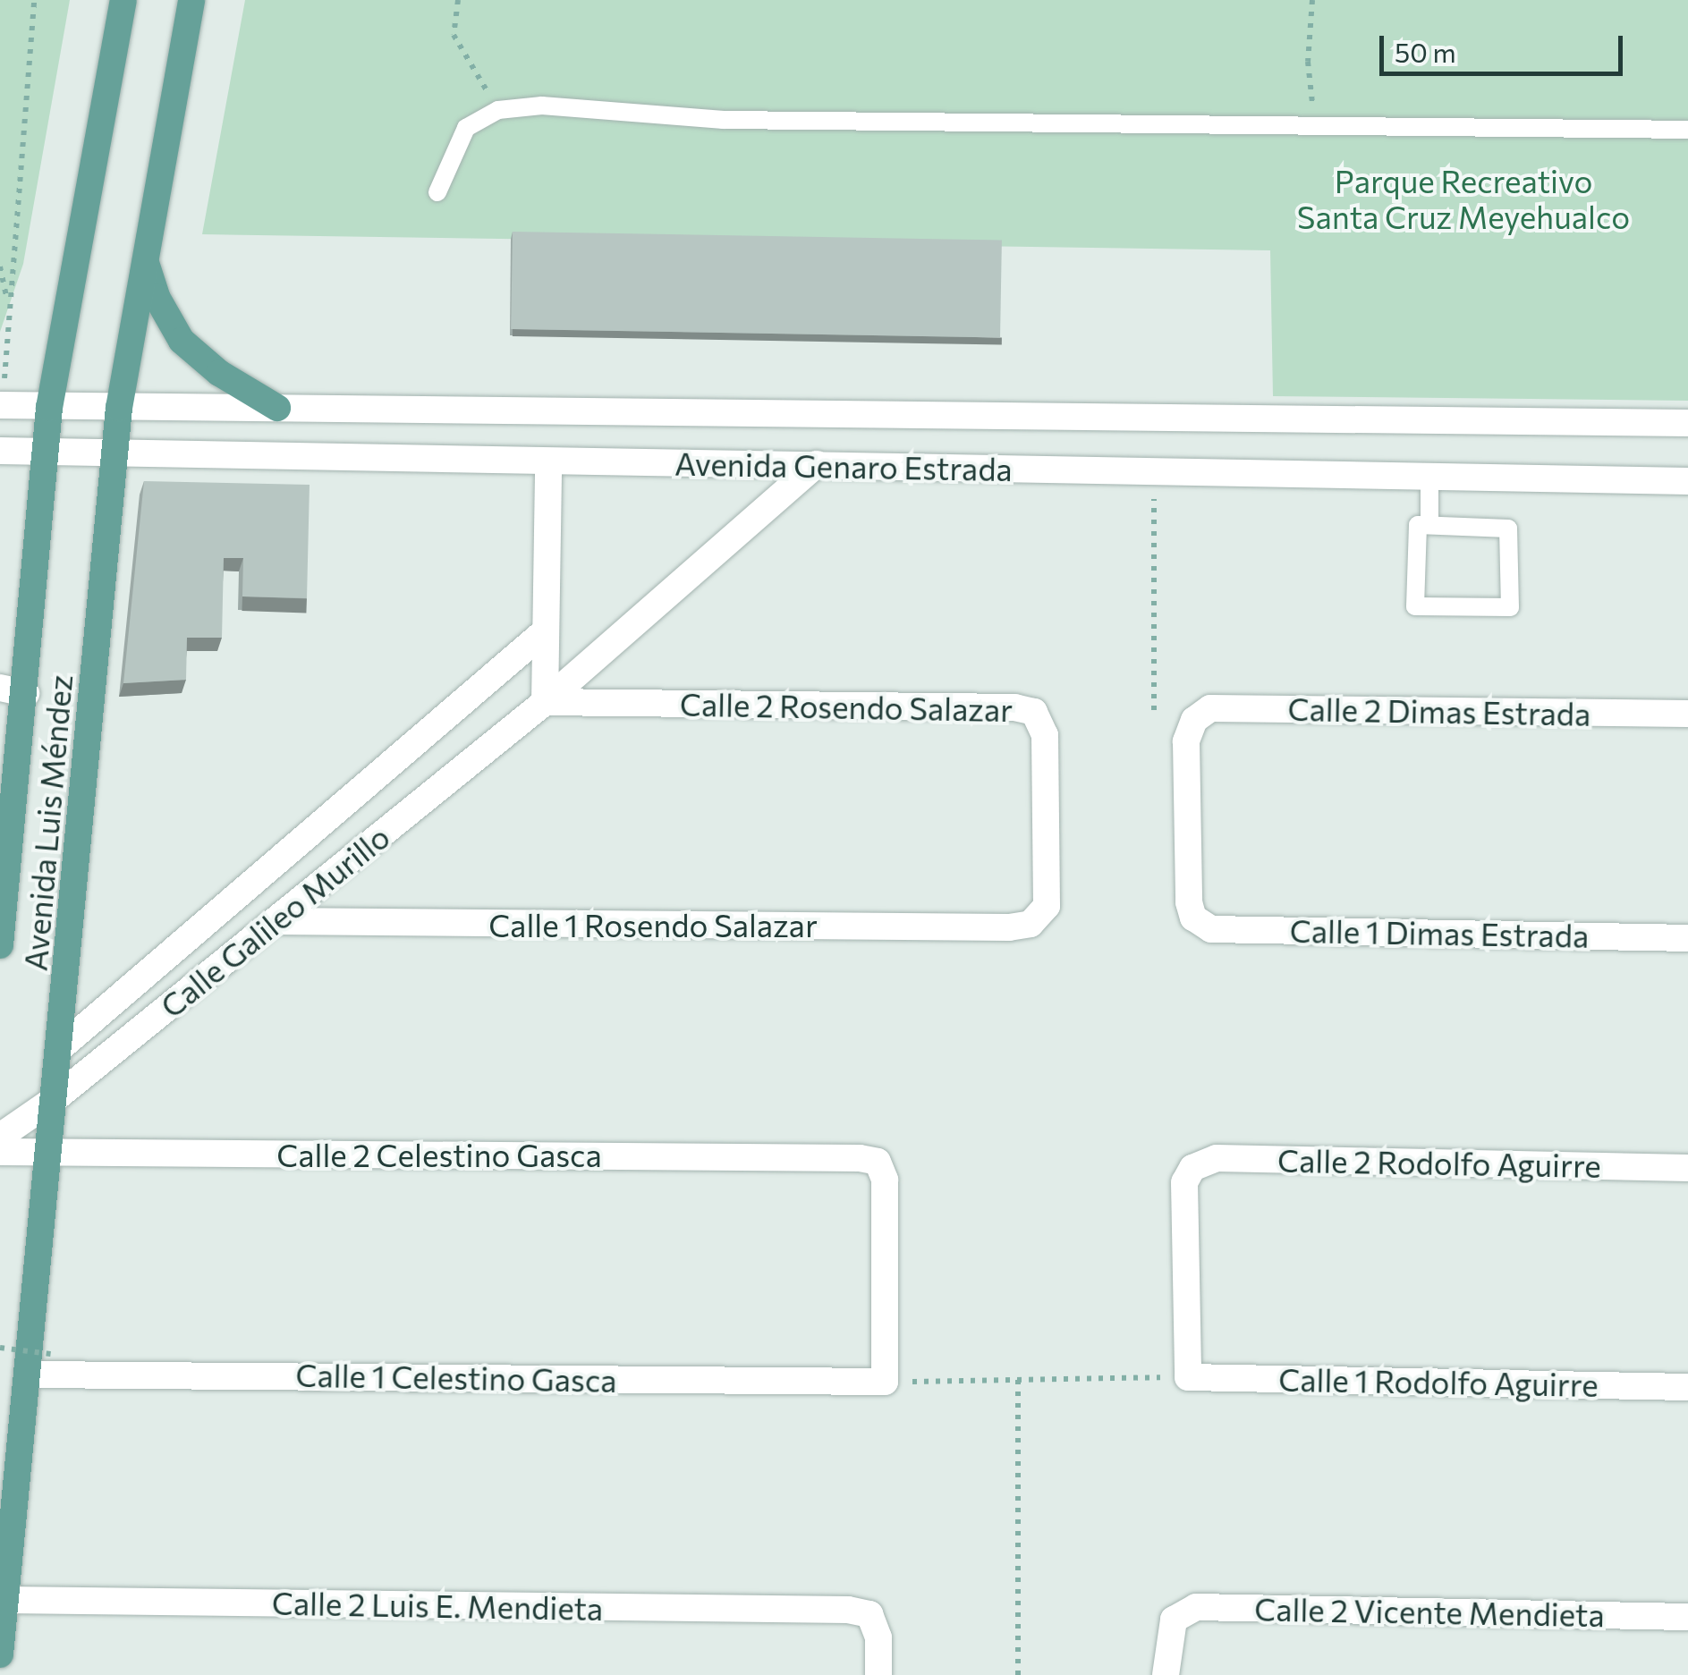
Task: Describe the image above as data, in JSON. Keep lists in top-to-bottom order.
{
  "streets": {
    "main road": ["Avenida Luis Méndez"],
    "street": [
      "Avenida Genaro Estrada",
      "Calle 2 Rosendo Salazar",
      "Calle 2 Dimas Estrada",
      "Calle Galileo Murillo",
      "Calle 1 Rosendo Salazar",
      "Calle 1 Dimas Estrada",
      "Calle 2 Celestino Gasca",
      "Calle 2 Rodolfo Aguirre",
      "Calle 1 Celestino Gasca",
      "Calle 1 Rodolfo Aguirre",
      "Calle 2 Luis E. Mendieta",
      "Calle 2 Vicente Mendieta"
    ]
  },
  "crossings": [
    ["Avenida Genaro Estrada", "Avenida Luis Méndez"],
    ["Avenida Genaro Estrada", "Calle Galileo Murillo"],
    ["Calle 2 Rosendo Salazar", "Calle Galileo Murillo"],
    ["Calle 2 Rosendo Salazar", "Calle 1 Rosendo Salazar"],
    ["Calle 2 Dimas Estrada", "Calle 1 Dimas Estrada"],
    ["Avenida Luis Méndez", "Calle Galileo Murillo"],
    ["Avenida Luis Méndez", "Calle 2 Celestino Gasca"],
    ["Avenida Luis Méndez", "Calle 1 Celestino Gasca"],
    ["Avenida Luis Méndez", "Calle 2 Luis E. Mendieta"],
    ["Calle Galileo Murillo", "Calle 1 Rosendo Salazar"],
    ["Calle 2 Celestino Gasca", "Calle 1 Celestino Gasca"],
    ["Calle 2 Rodolfo Aguirre", "Calle 1 Rodolfo Aguirre"]
  ],
  "parks": ["Parque Recreativo Santa Cruz Meyehualco"],
  "scale_bar": "50 m"
}
